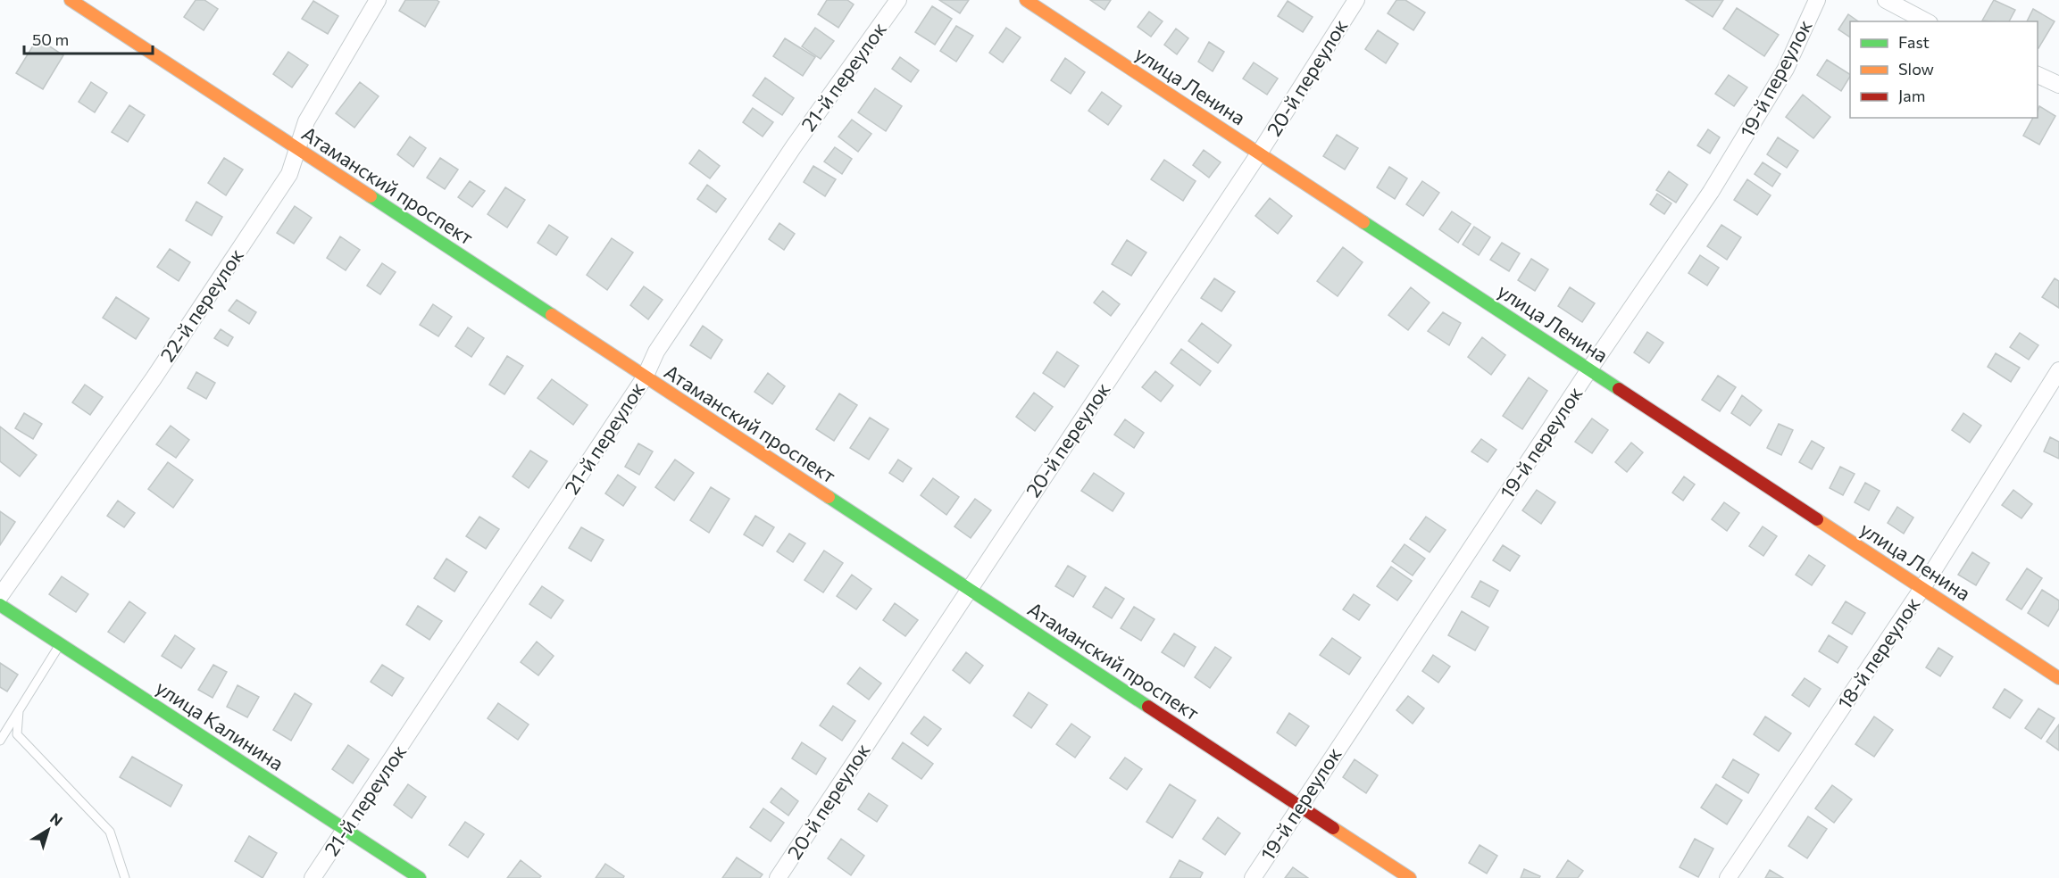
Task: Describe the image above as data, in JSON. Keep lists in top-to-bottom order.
{
  "streets": {
    "street": [
      "21-й переулок",
      "20-й переулок",
      "19-й переулок",
      "улица Ленина",
      "Атаманский проспект",
      "22-й переулок",
      "18-й переулок",
      "улица Калинина"
    ]
  },
  "crossings": [
    ["21-й переулок", "Атаманский проспект"],
    ["21-й переулок", "улица Калинина"],
    ["20-й переулок", "улица Ленина"],
    ["20-й переулок", "Атаманский проспект"],
    ["19-й переулок", "улица Ленина"],
    ["19-й переулок", "Атаманский проспект"],
    ["улица Ленина", "18-й переулок"],
    ["Атаманский проспект", "22-й переулок"]
  ],
  "legend": ["Fast", "Slow", "Jam"],
  "scale_bar": "50 m",
  "north": "top right"
}
